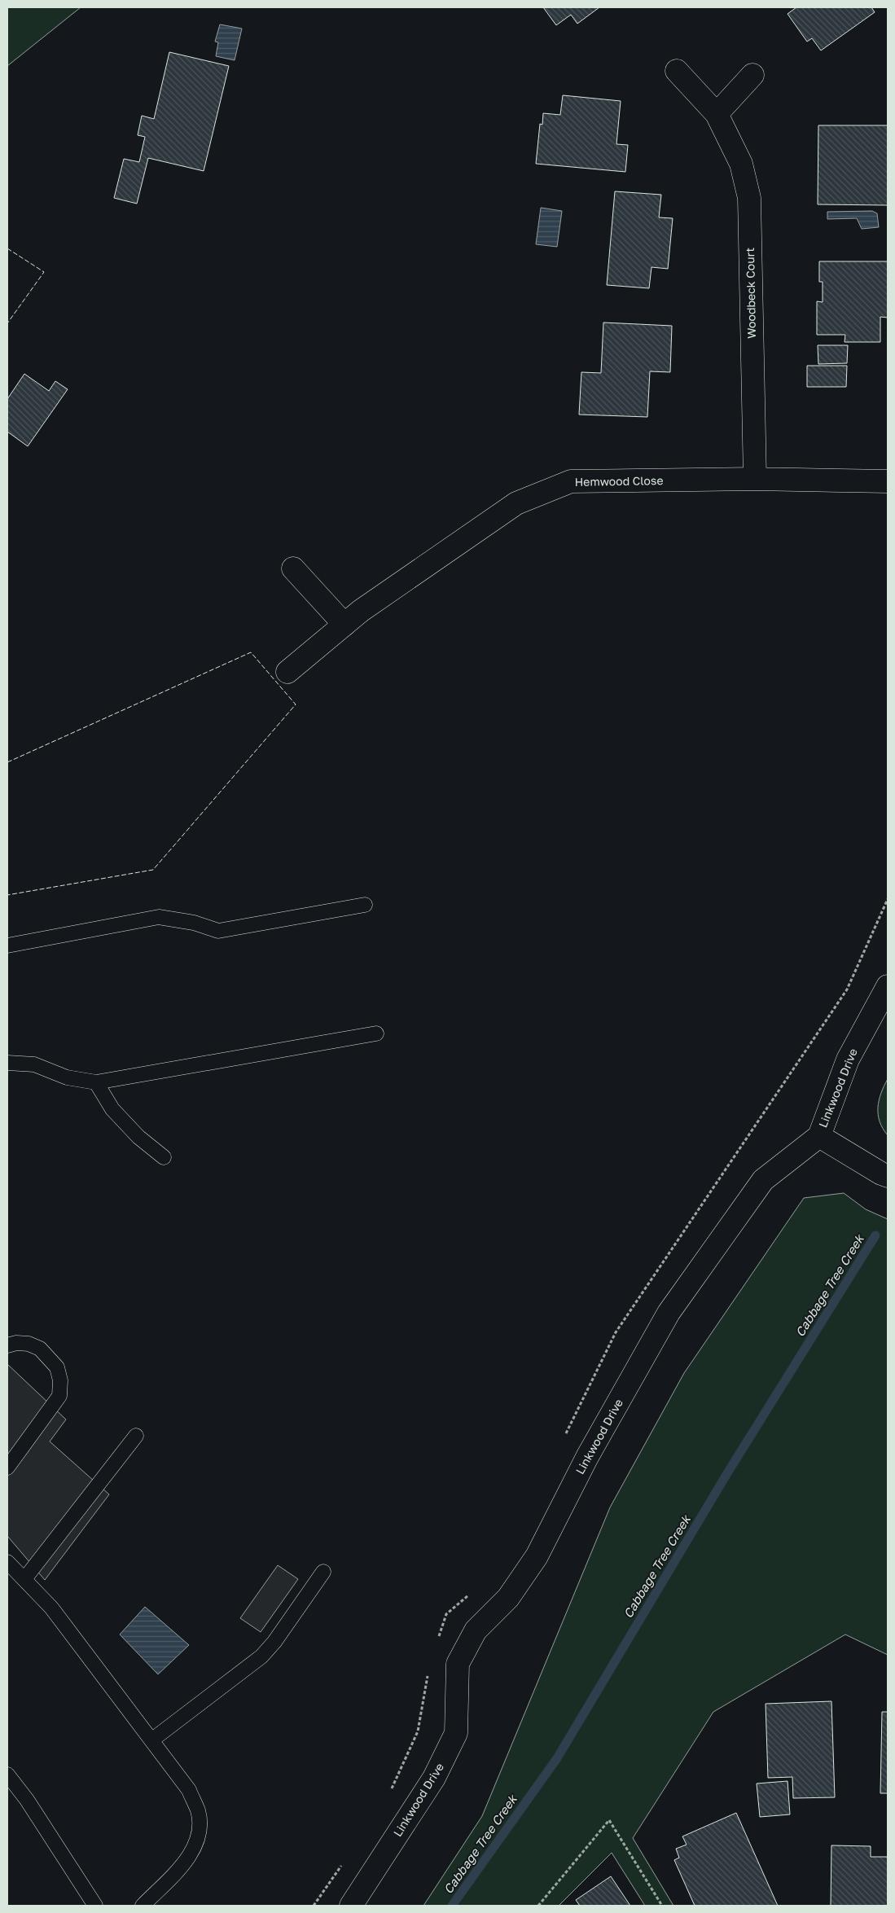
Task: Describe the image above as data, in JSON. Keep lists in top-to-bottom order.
{
  "streets": {
    "street": ["Woodbeck Court", "Hemwood Close", "Linkwood Drive"]
  },
  "crossings": [
    ["Woodbeck Court", "Hemwood Close"]
  ],
  "water": ["Cabbage Tree Creek"]
}
